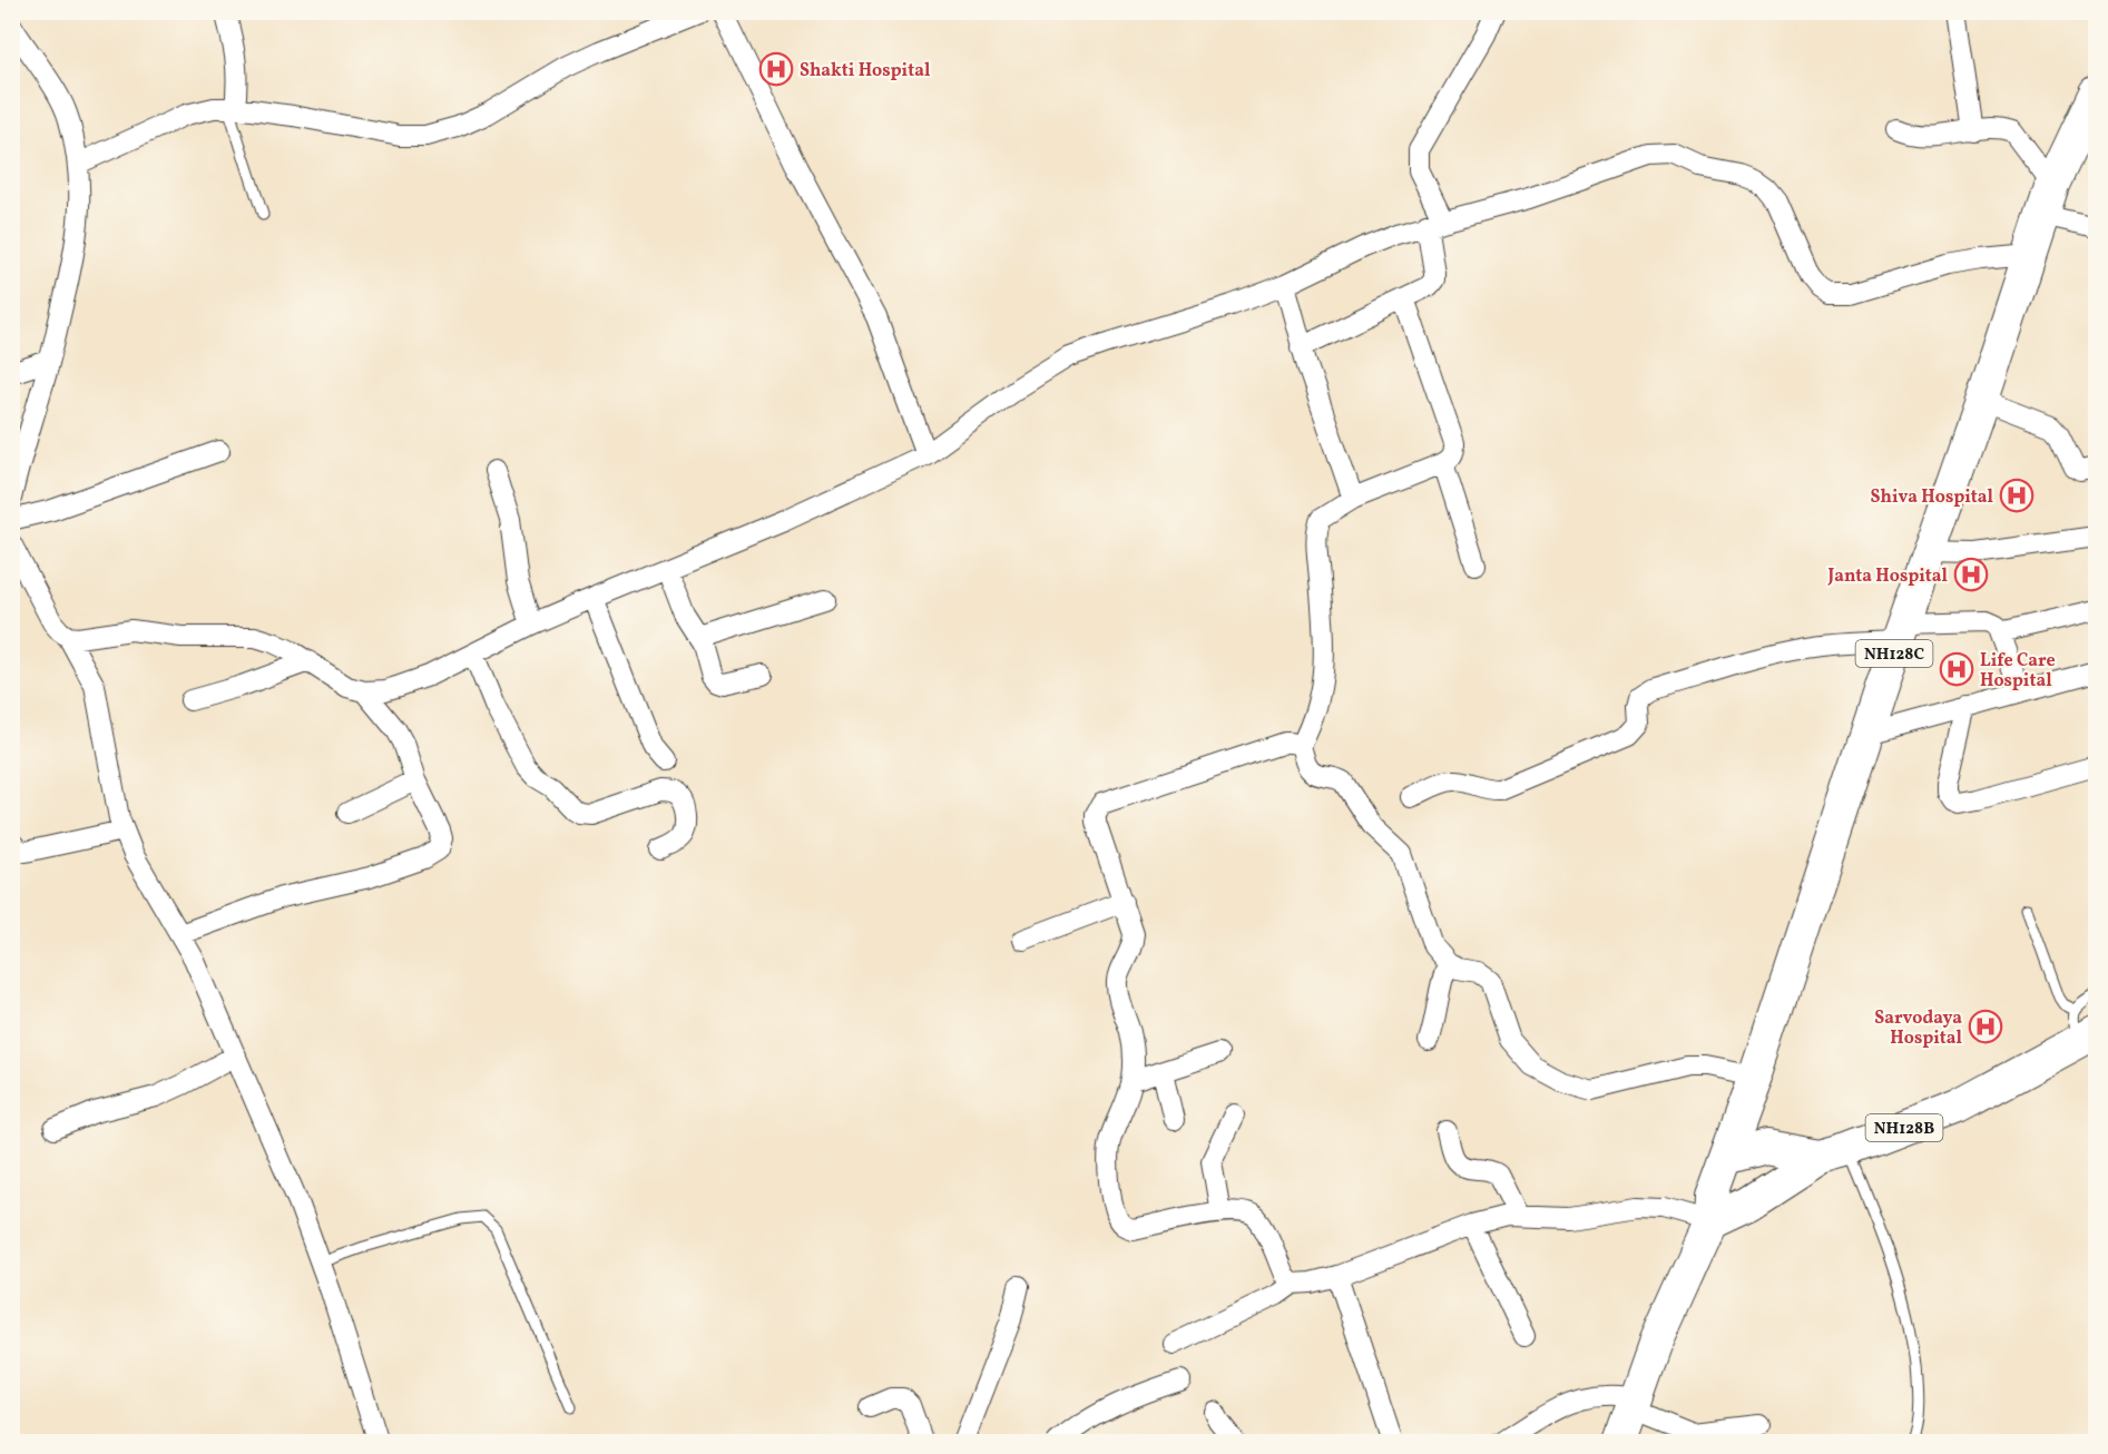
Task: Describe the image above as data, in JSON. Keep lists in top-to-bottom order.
{
  "streets": {
    "highway": ["NH128C", "NH128B"]
  },
  "crossings": [
    ["NH128C", "NH128B"]
  ],
  "places": {
    "hospital": [
      "Shakti Hospital",
      "Shiva Hospital",
      "Janta Hospital",
      "Life Care Hospital",
      "Sarvodaya Hospital"
    ]
  }
}
